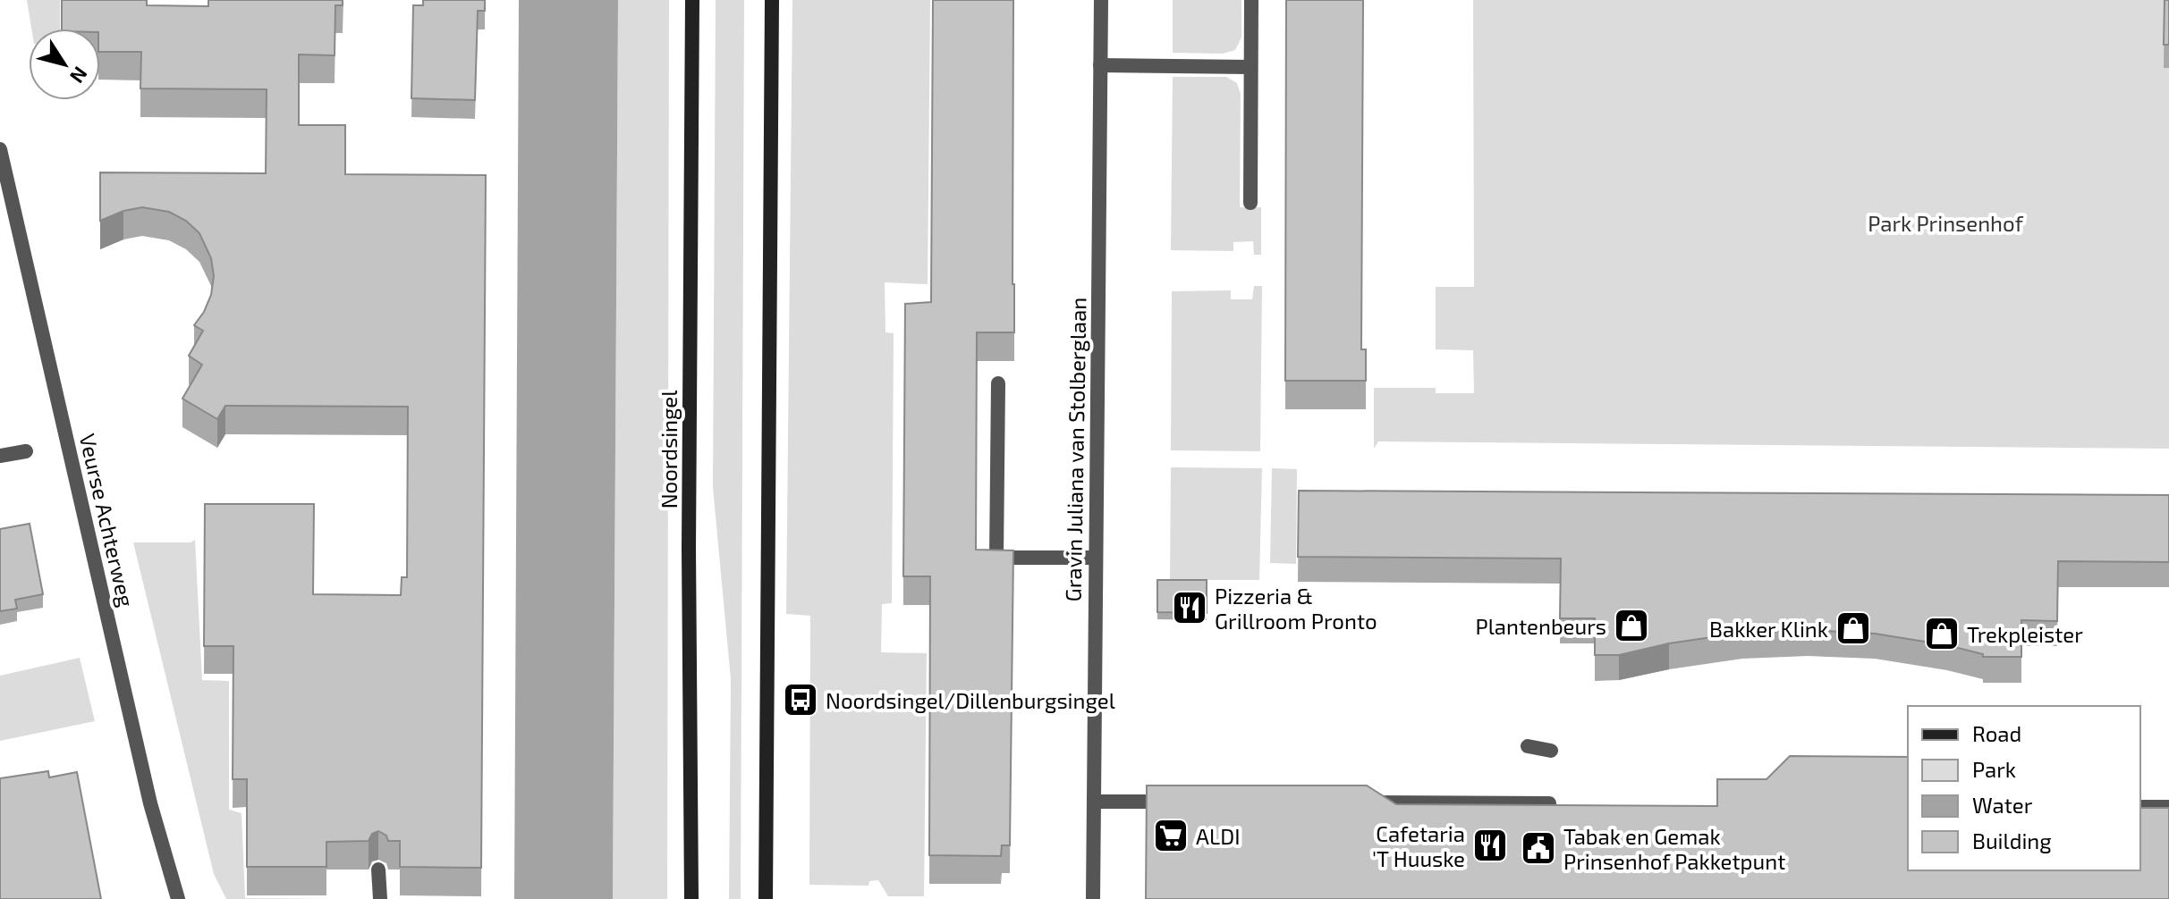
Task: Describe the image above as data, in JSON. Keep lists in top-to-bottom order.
{
  "streets": {
    "main road": ["Noordsingel"],
    "street": ["Gravin Juliana van Stolberglaan", "Veurse Achterweg"]
  },
  "parks": ["Park Prinsenhof"],
  "places": {
    "restaurant": ["Pizzeria & Grillroom Pronto", "Cafetaria 'T Huuske"],
    "shop": ["Plantenbeurs", "Bakker Klink", "Trekpleister"],
    "bus stop": ["Noordsingel/Dillenburgsingel"],
    "supermarket": ["ALDI"],
    "public building": ["Tabak en Gemak Prinsenhof Pakketpunt"]
  },
  "legend": [
    "Road",
    "Park",
    "Water",
    "Building"
  ],
  "north": "bottom right"
}
